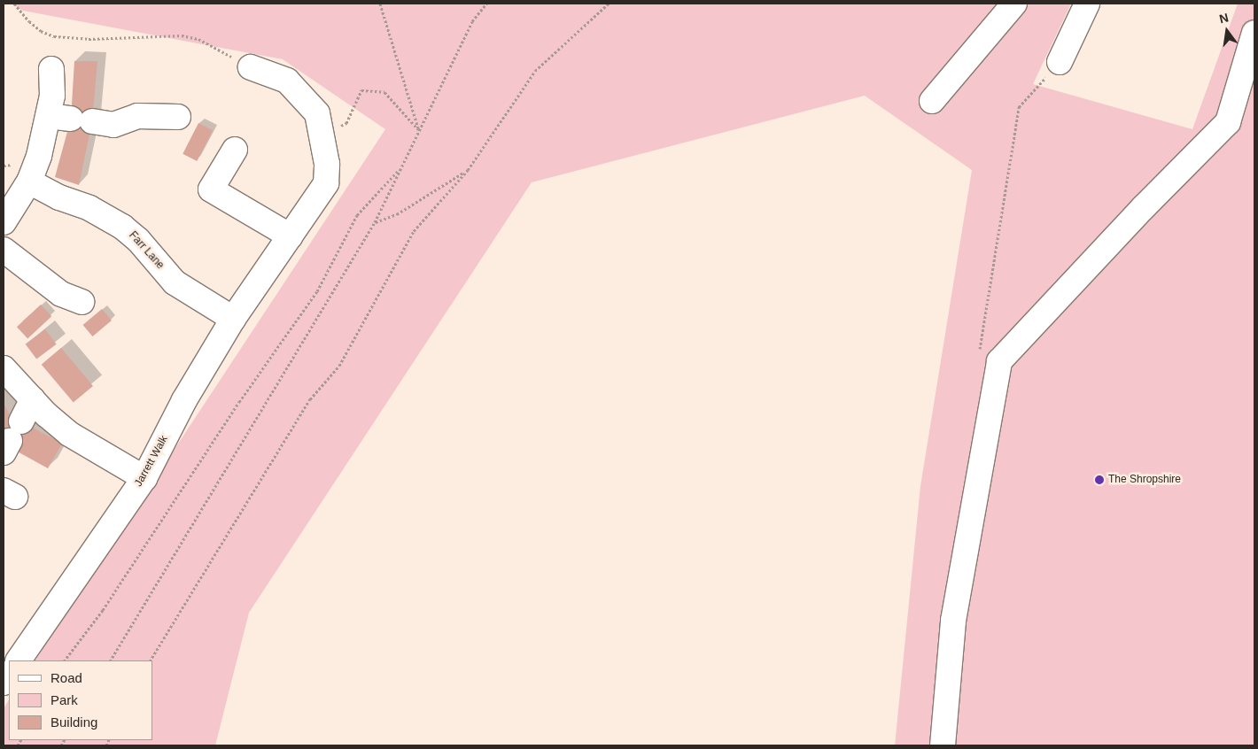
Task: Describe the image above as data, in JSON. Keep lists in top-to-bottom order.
{
  "streets": {
    "street": ["Farr Lane", "Jarrett Walk"]
  },
  "crossings": [
    ["Farr Lane", "Jarrett Walk"]
  ],
  "places": ["The Shropshire"],
  "legend": ["Road", "Park", "Building"],
  "north": "top"
}
